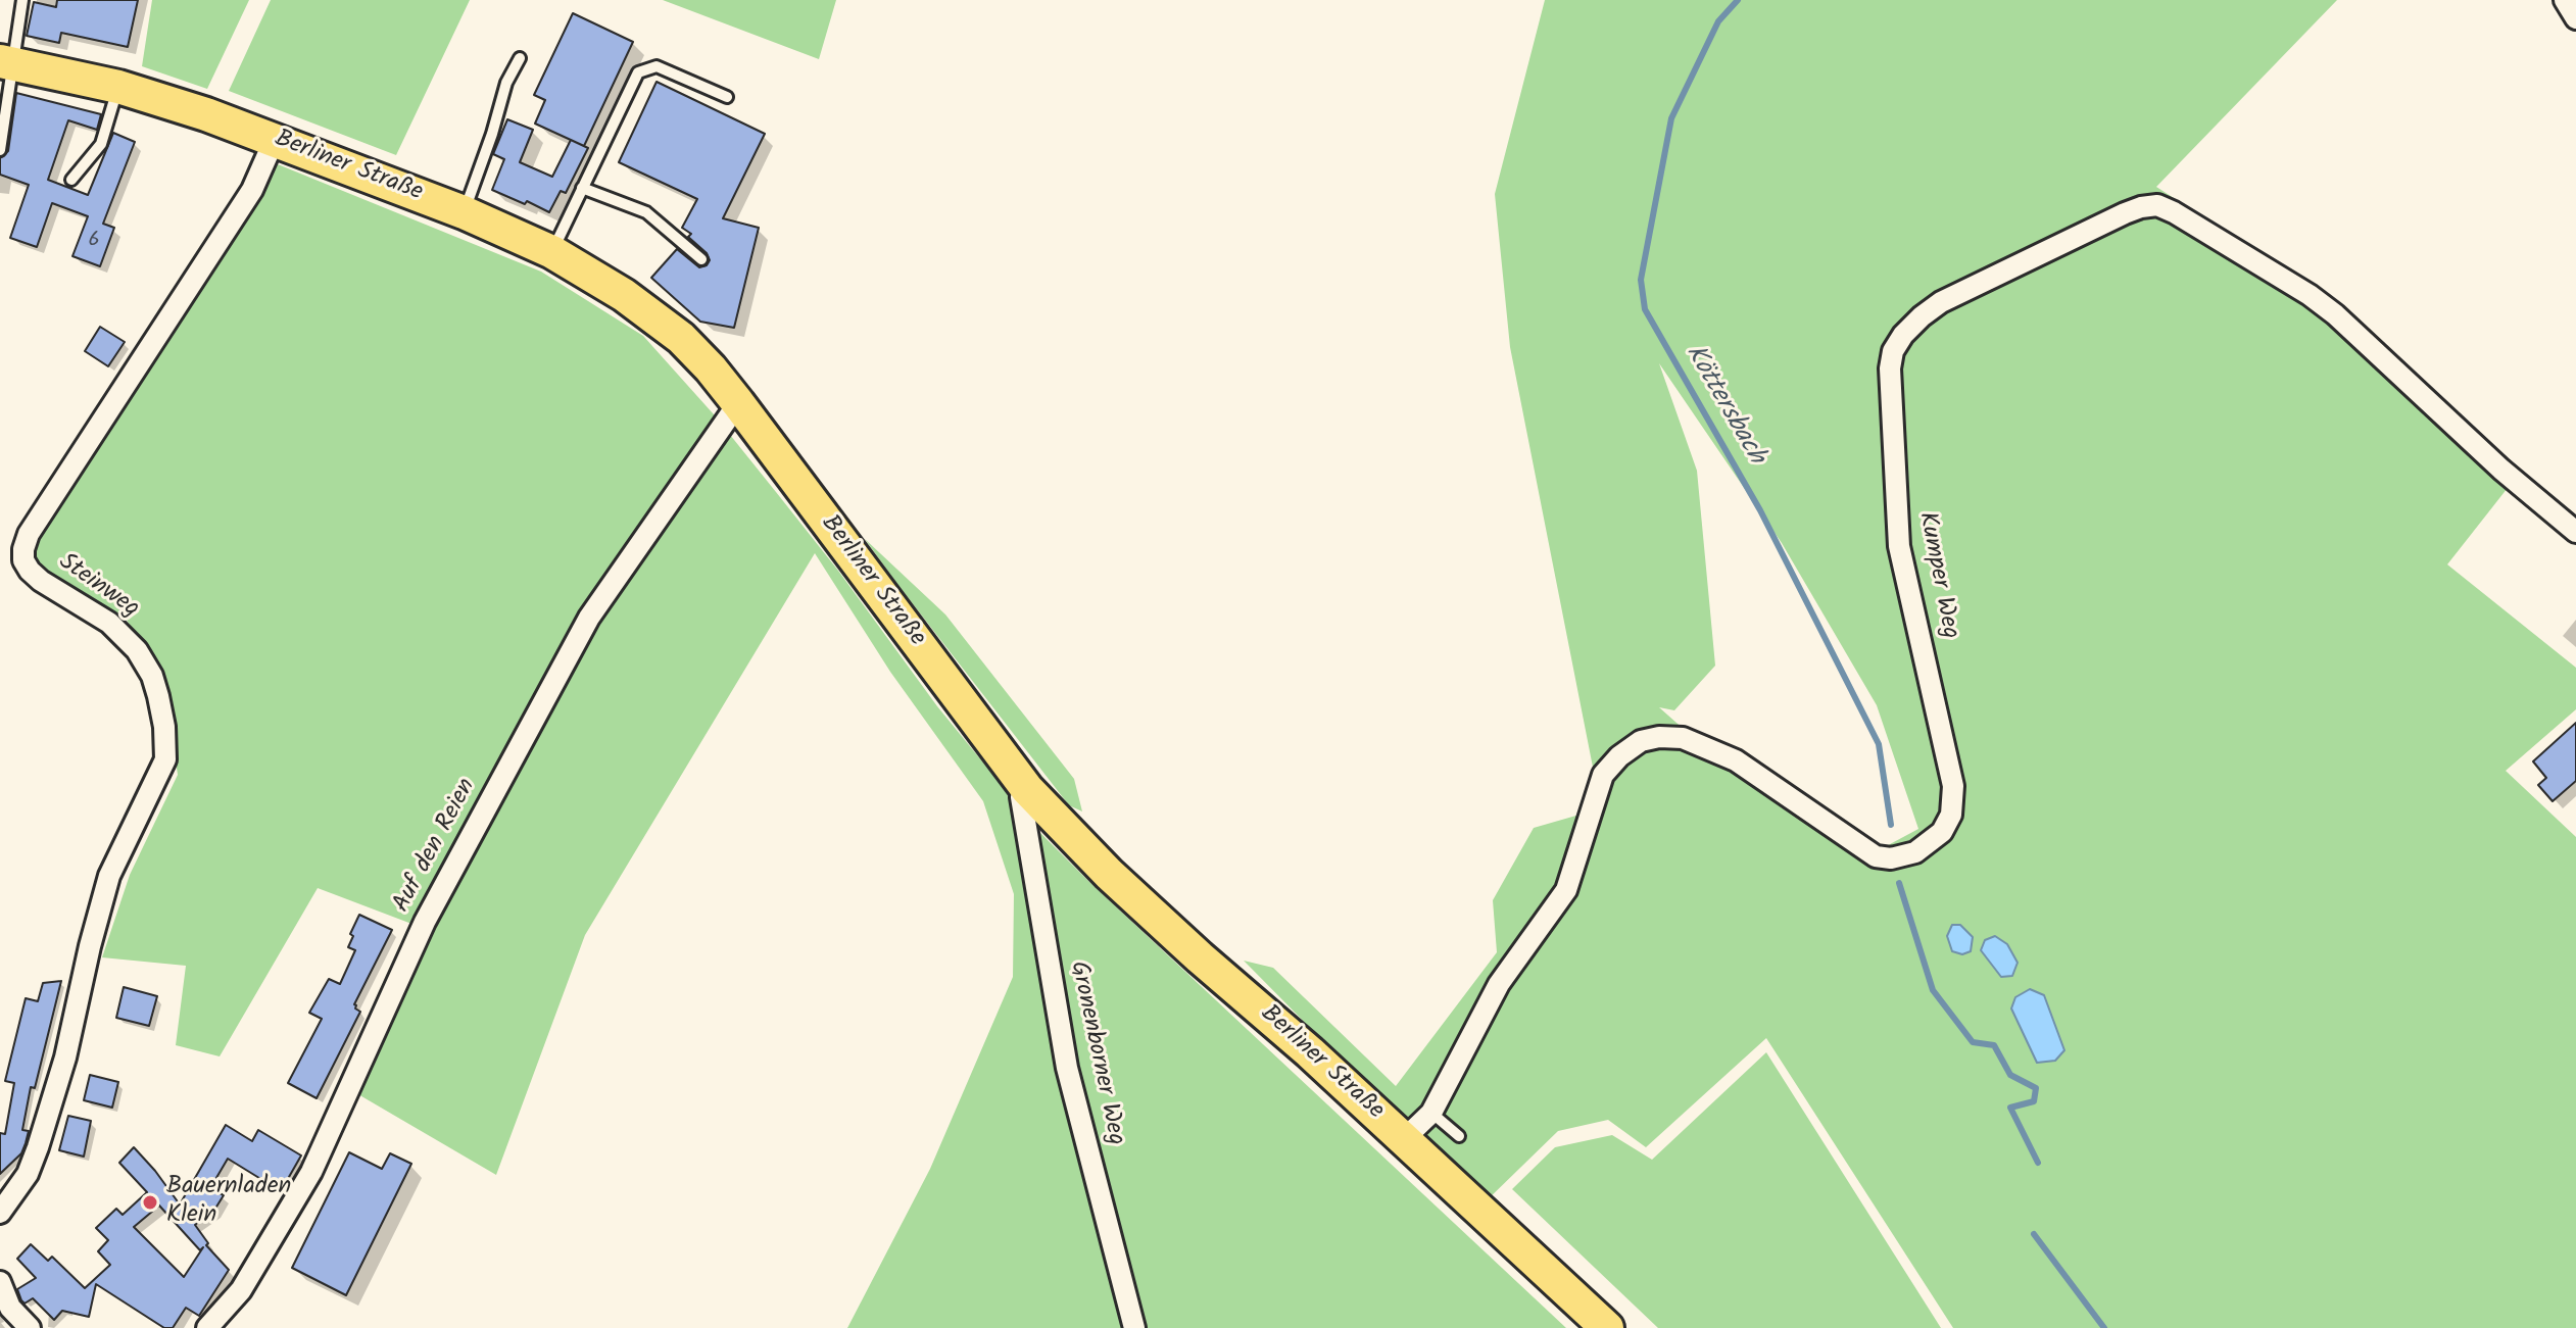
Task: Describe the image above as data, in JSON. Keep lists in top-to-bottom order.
{
  "streets": {
    "main road": ["Berliner Straße"],
    "street": [
      "Kumper Weg",
      "Steinweg",
      "Auf den Reien",
      "Gronenborner Weg"
    ]
  },
  "crossings": [
    ["Berliner Straße", "Kumper Weg"],
    ["Berliner Straße", "Steinweg"],
    ["Berliner Straße", "Auf den Reien"],
    ["Berliner Straße", "Gronenborner Weg"]
  ],
  "water": ["Köttersbach"],
  "places": ["Bauernladen Klein"],
  "house_numbers": ["6"]
}
